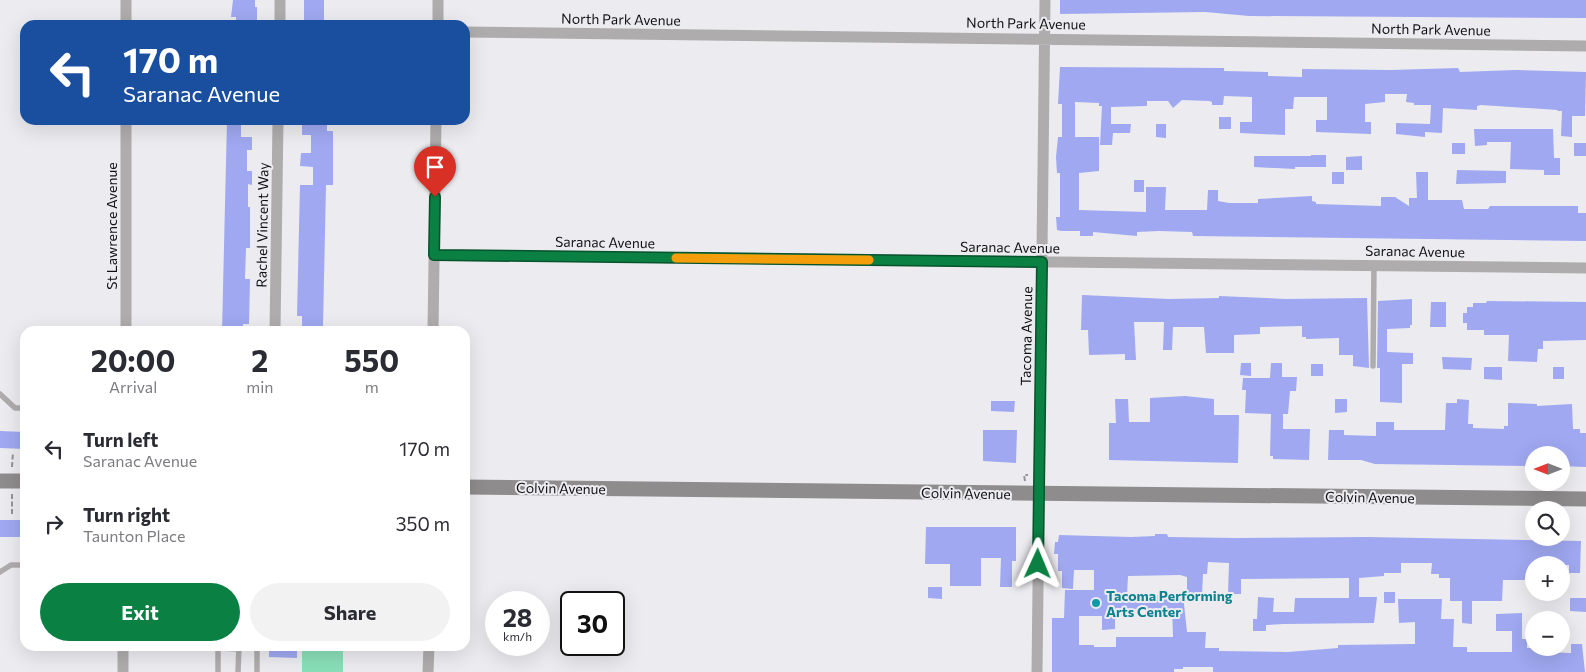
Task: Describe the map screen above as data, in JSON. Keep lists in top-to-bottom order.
{
  "streets": {
    "street": [
      "North Park Avenue",
      "Rachel Vincent Way",
      "St Lawrence Avenue",
      "Saranac Avenue",
      "Tacoma Avenue",
      "Colvin Avenue"
    ]
  },
  "crossings": [
    ["North Park Avenue", "Tacoma Avenue"],
    ["Saranac Avenue", "Tacoma Avenue"],
    ["Tacoma Avenue", "Colvin Avenue"]
  ],
  "places": ["Tacoma Performing Arts Center"],
  "north": "left",
  "page": {
    "turn": ["170 m", "Saranac Avenue"],
    "eta": [
      "20:00",
      "Arrival",
      "2",
      "min",
      "550",
      "m"
    ],
    "list": [
      {
        "name": "Turn left",
        "note": "Saranac Avenue",
        "value": "170 m"
      },
      {
        "name": "Turn right",
        "note": "Taunton Place",
        "value": "350 m"
      }
    ],
    "map_buttons": ["+", "−"],
    "buttons": ["Exit", "Share"],
    "speed": "28 km/h",
    "limit": "30"
  }
}
